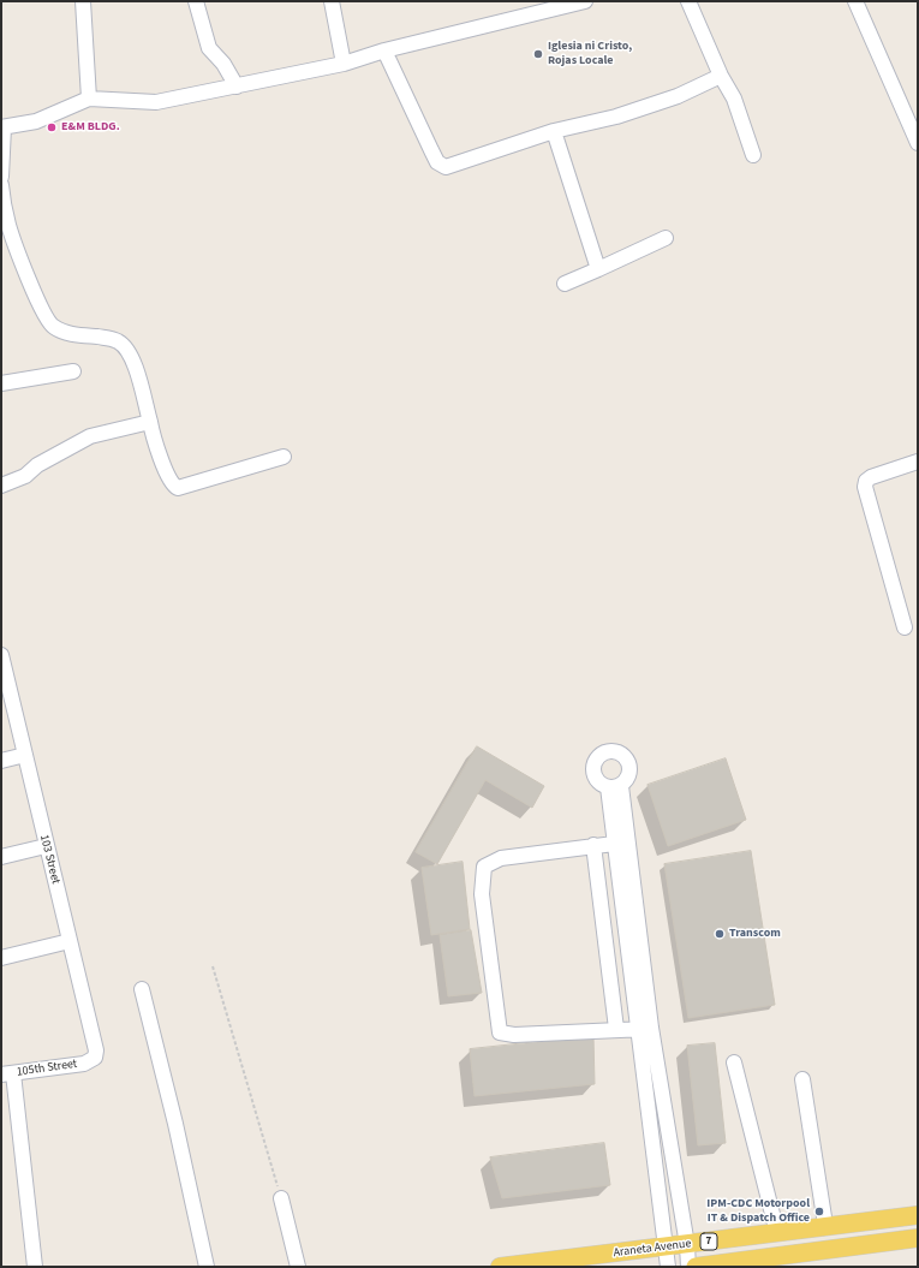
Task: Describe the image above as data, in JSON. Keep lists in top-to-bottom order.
{
  "streets": {
    "main road": ["7", "Araneta Avenue"],
    "street": ["103 Street", "105th Street"]
  },
  "crossings": [
    ["103 Street", "105th Street"]
  ],
  "places": [
    "Iglesia ni Cristo, Rojas Locale",
    "E&M BLDG.",
    "Transcom",
    "IPM-CDC Motorpool IT & Dispatch Office"
  ]
}
